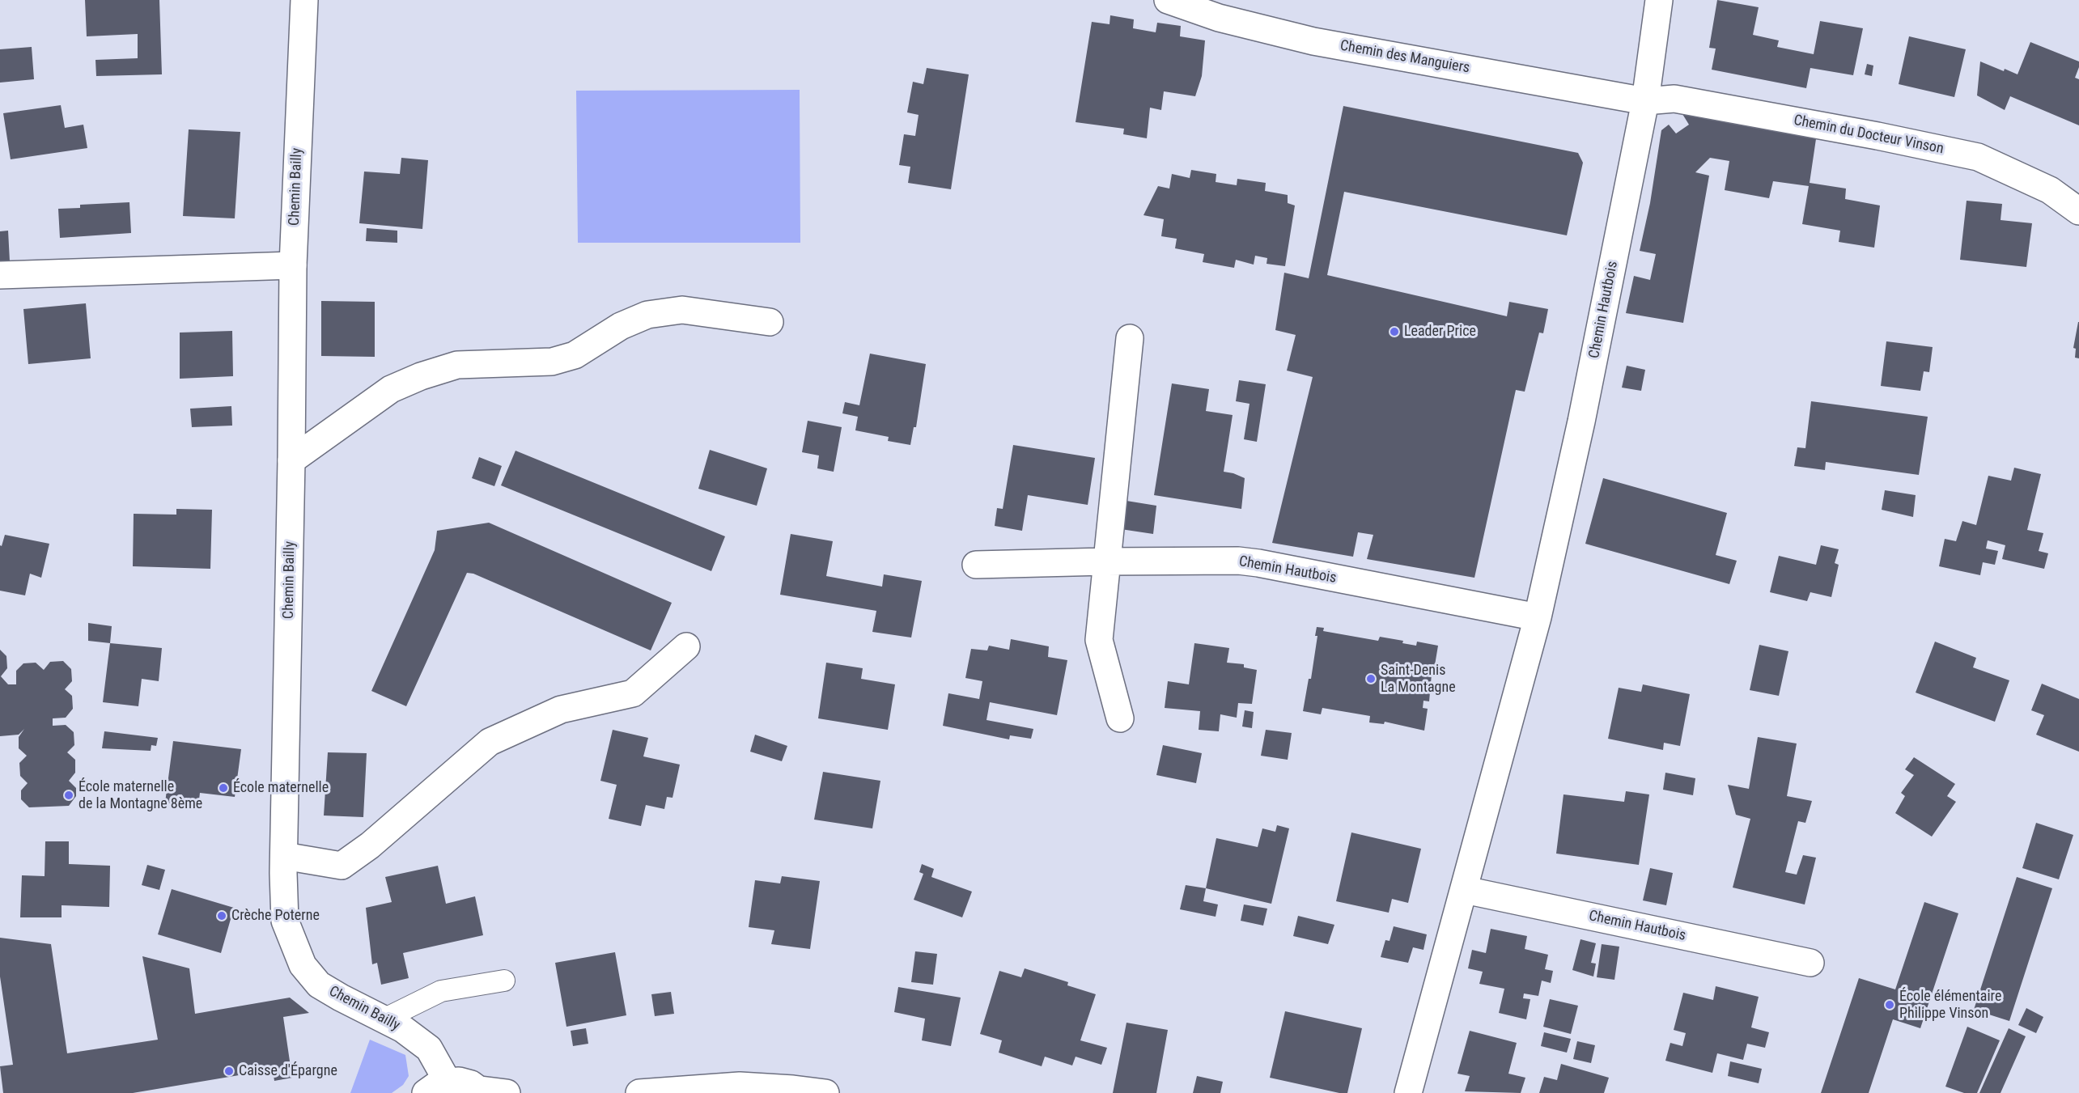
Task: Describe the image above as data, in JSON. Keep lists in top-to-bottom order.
{
  "streets": {
    "street": [
      "Chemin des Manguiers",
      "Chemin du Docteur Vinson",
      "Chemin Bailly",
      "Chemin Hautbois"
    ]
  },
  "crossings": [
    ["Chemin des Manguiers", "Chemin du Docteur Vinson"],
    ["Chemin des Manguiers", "Chemin Hautbois"],
    ["Chemin du Docteur Vinson", "Chemin Hautbois"]
  ],
  "places": [
    "Leader Price",
    "Saint-Denis La Montagne",
    "École maternelle",
    "École maternelle de la Montagne 8ème",
    "Crèche Poterne",
    "École élémentaire Philippe Vinson",
    "Caisse d'Épargne"
  ]
}
